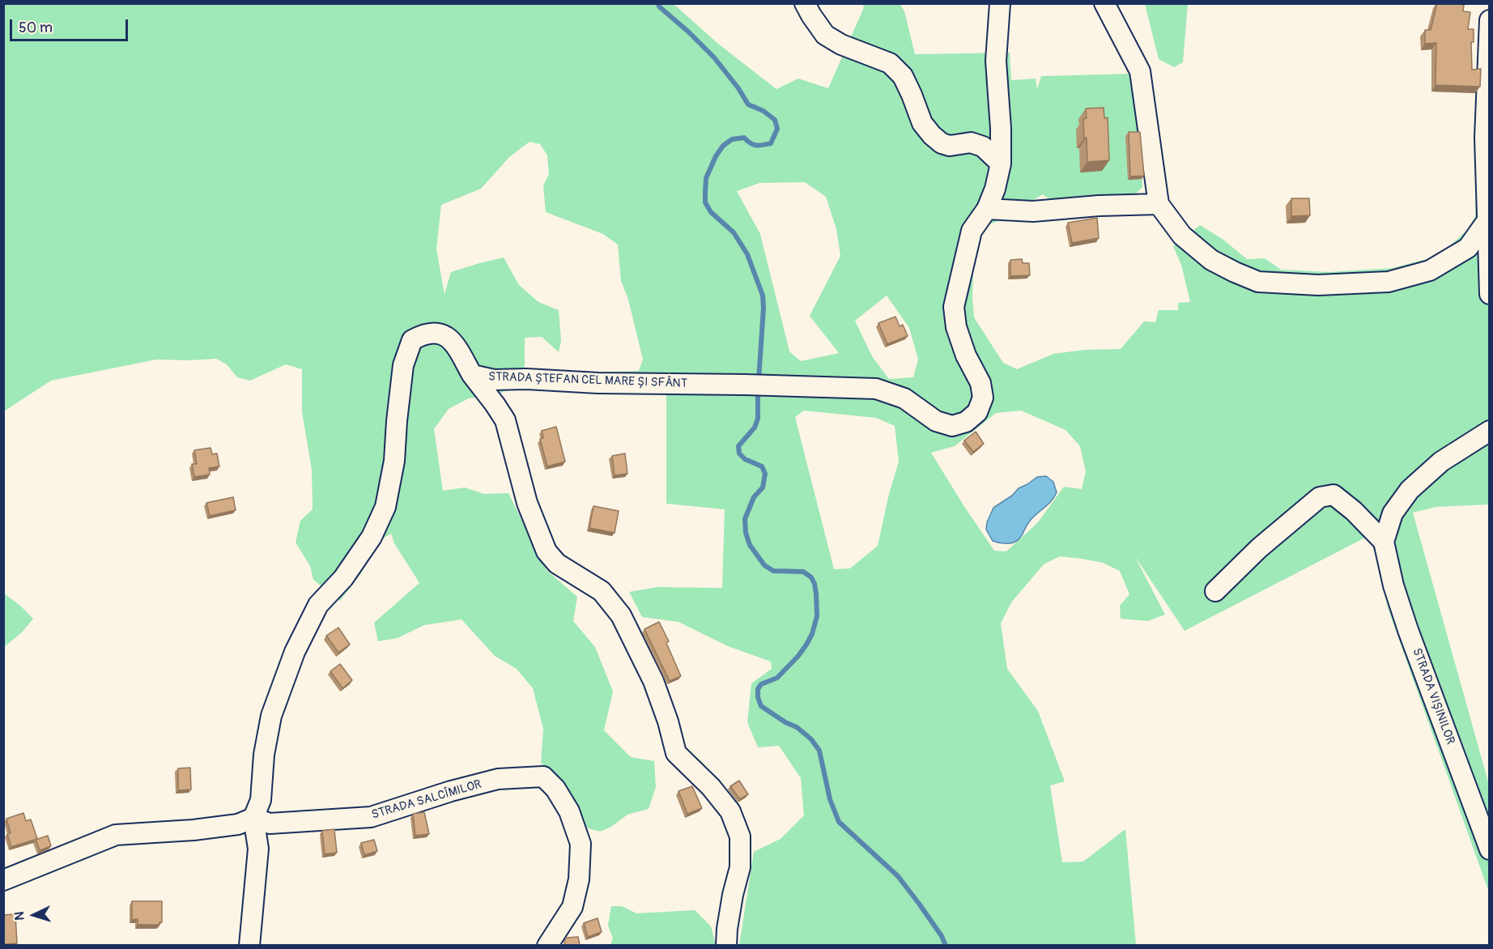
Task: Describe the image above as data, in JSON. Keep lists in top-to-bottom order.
{
  "streets": {
    "street": ["STRADA ȘTEFAN CEL MARE ȘI SFÂNT", "STRADA VIȘINILOR", "STRADA SALCÎMILOR"]
  },
  "crossings": [
    ["STRADA ȘTEFAN CEL MARE ȘI SFÂNT", "STRADA SALCÎMILOR"]
  ],
  "scale_bar": "50 m",
  "north": "left"
}
